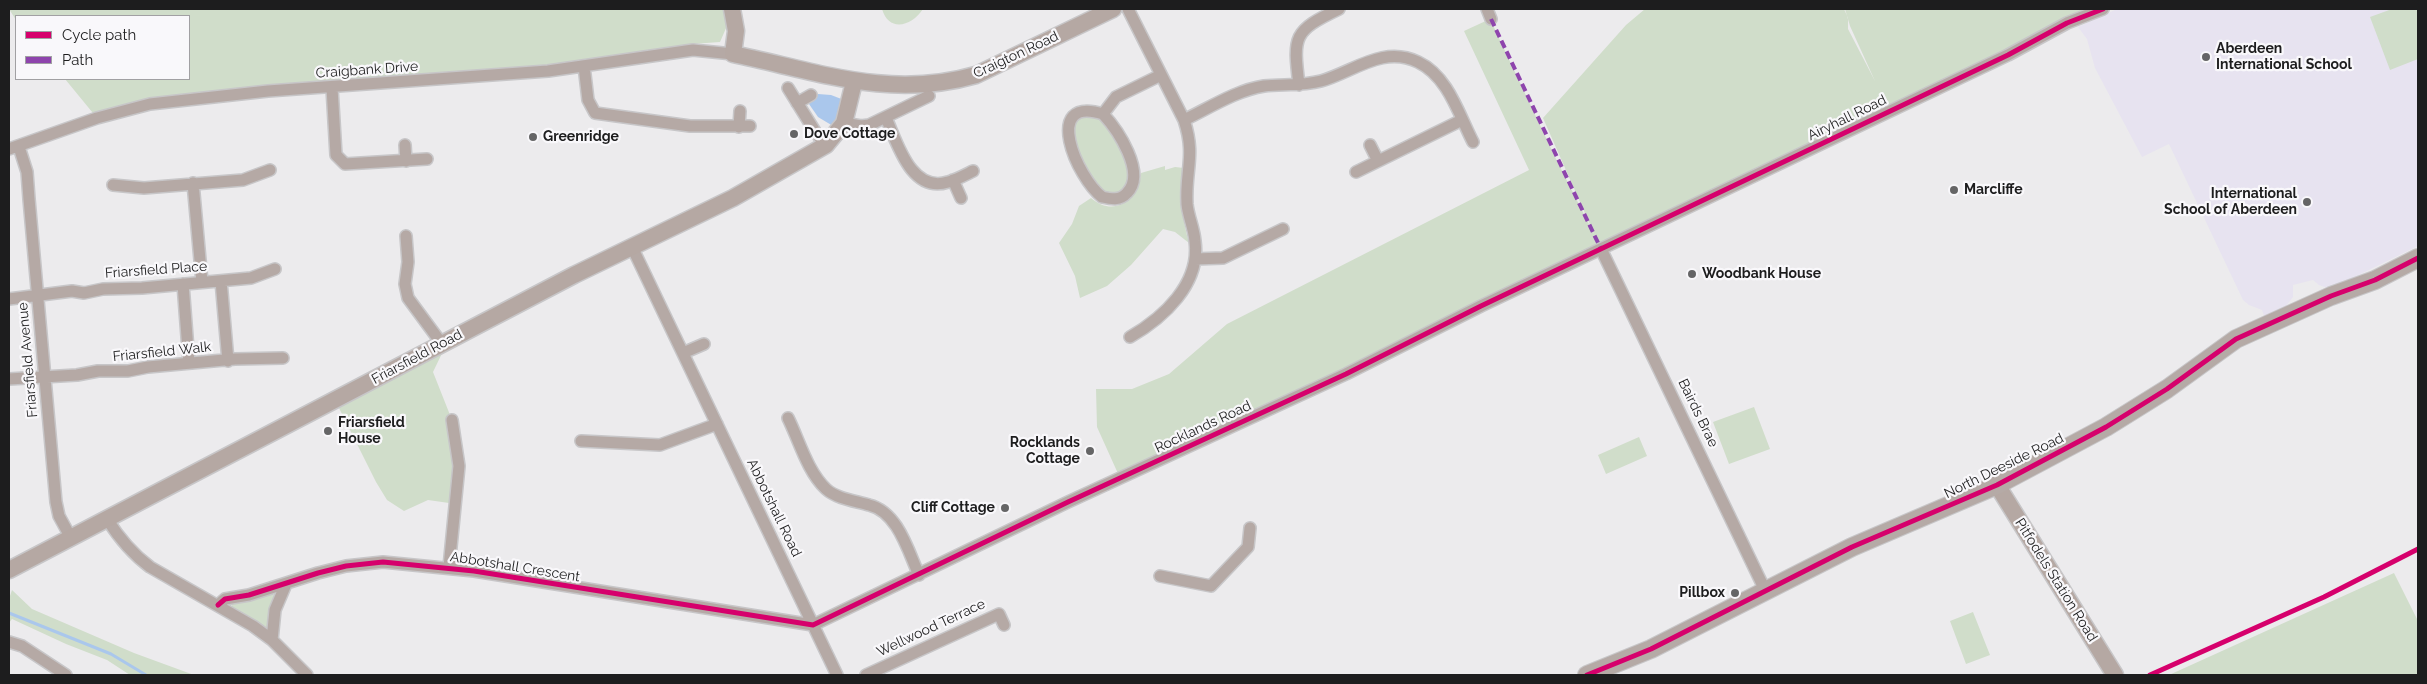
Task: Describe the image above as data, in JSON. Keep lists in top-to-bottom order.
{
  "streets": {
    "main road": ["North Deeside Road"],
    "street": [
      "Craigton Road",
      "Craigbank Drive",
      "Airyhall Road",
      "Friarsfield Place",
      "Friarsfield Walk",
      "Friarsfield Road",
      "Friarsfield Avenue",
      "Bairds Brae",
      "Rocklands Road",
      "Abbotshall Road",
      "Abbotshall Crescent",
      "Pitfodels Station Road",
      "Wellwood Terrace"
    ]
  },
  "crossings": [
    ["Craigton Road", "Craigbank Drive"],
    ["Craigbank Drive", "Friarsfield Avenue"],
    ["Airyhall Road", "Bairds Brae"],
    ["Airyhall Road", "Rocklands Road"],
    ["Friarsfield Place", "Friarsfield Avenue"],
    ["Friarsfield Walk", "Friarsfield Avenue"],
    ["Friarsfield Road", "Friarsfield Avenue"],
    ["Friarsfield Road", "Abbotshall Road"],
    ["Bairds Brae", "Rocklands Road"],
    ["Bairds Brae", "North Deeside Road"],
    ["Rocklands Road", "Abbotshall Road"],
    ["Rocklands Road", "Abbotshall Crescent"],
    ["North Deeside Road", "Pitfodels Station Road"],
    ["Abbotshall Road", "Abbotshall Crescent"]
  ],
  "places": [
    "Aberdeen International School",
    "Dove Cottage",
    "Greenridge",
    "Marcliffe",
    "International School of Aberdeen",
    "Woodbank House",
    "Friarsfield House",
    "Rocklands Cottage",
    "Cliff Cottage",
    "Pillbox"
  ],
  "legend": ["Cycle path", "Path"]
}
